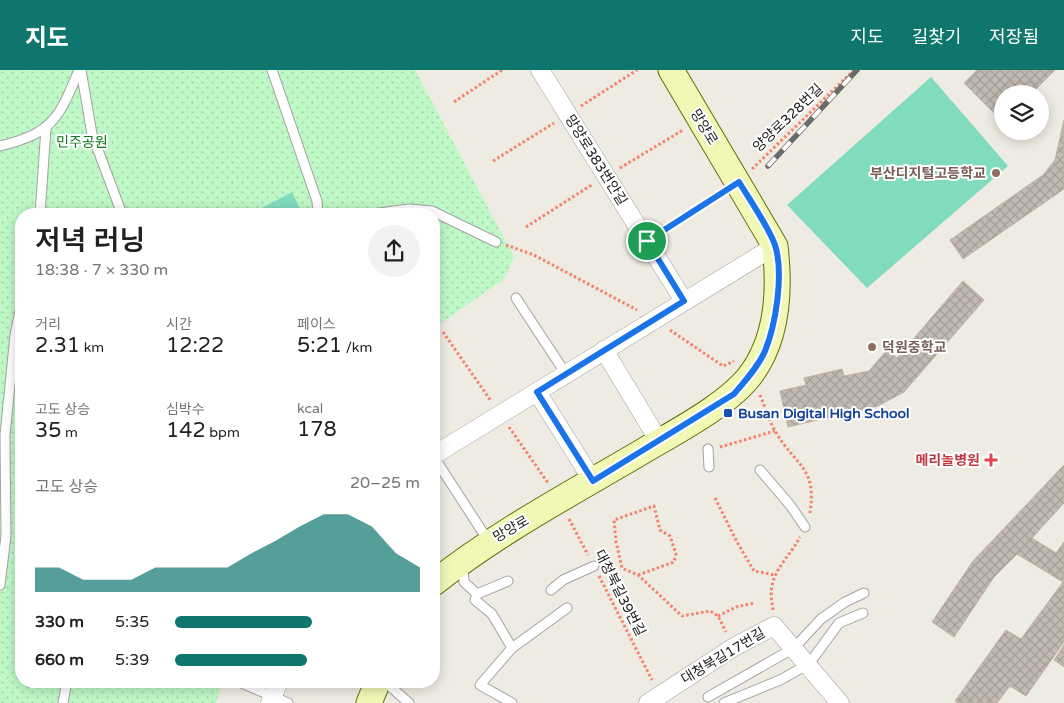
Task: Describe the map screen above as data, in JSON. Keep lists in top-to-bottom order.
{
  "streets": {
    "main road": ["망양로"],
    "street": ["망양로383번안길", "대청북길17번길"],
    "path": ["양양로328번길", "대청북길39번길"]
  },
  "crossings": [
    ["양양로328번길", "망양로"],
    ["망양로", "대청북길39번길"],
    ["대청북길39번길", "대청북길17번길"]
  ],
  "parks": ["민주공원"],
  "places": {
    "other": ["부산디지털고등학교", "덕원중학교"],
    "transit": ["Busan Digital High School"],
    "health": ["메리놀병원"]
  },
  "page": {
    "header": "지도",
    "nav": ["지도", "길찾기", "저장됨"],
    "heading": ["저녁 러닝", "18:38 · 7 × 330 m"],
    "stats": [
      ["거리", "2.31 km"],
      ["시간", "12:22"],
      ["페이스", "5:21 /km"],
      ["고도 상승", "35 m"],
      ["심박수", "142 bpm"],
      ["kcal", "178"]
    ],
    "chart": ["고도 상승", "20–25 m"],
    "list": [
      {
        "name": "330 m",
        "note": "5:35"
      },
      {
        "name": "660 m",
        "note": "5:39"
      }
    ]
  }
}
